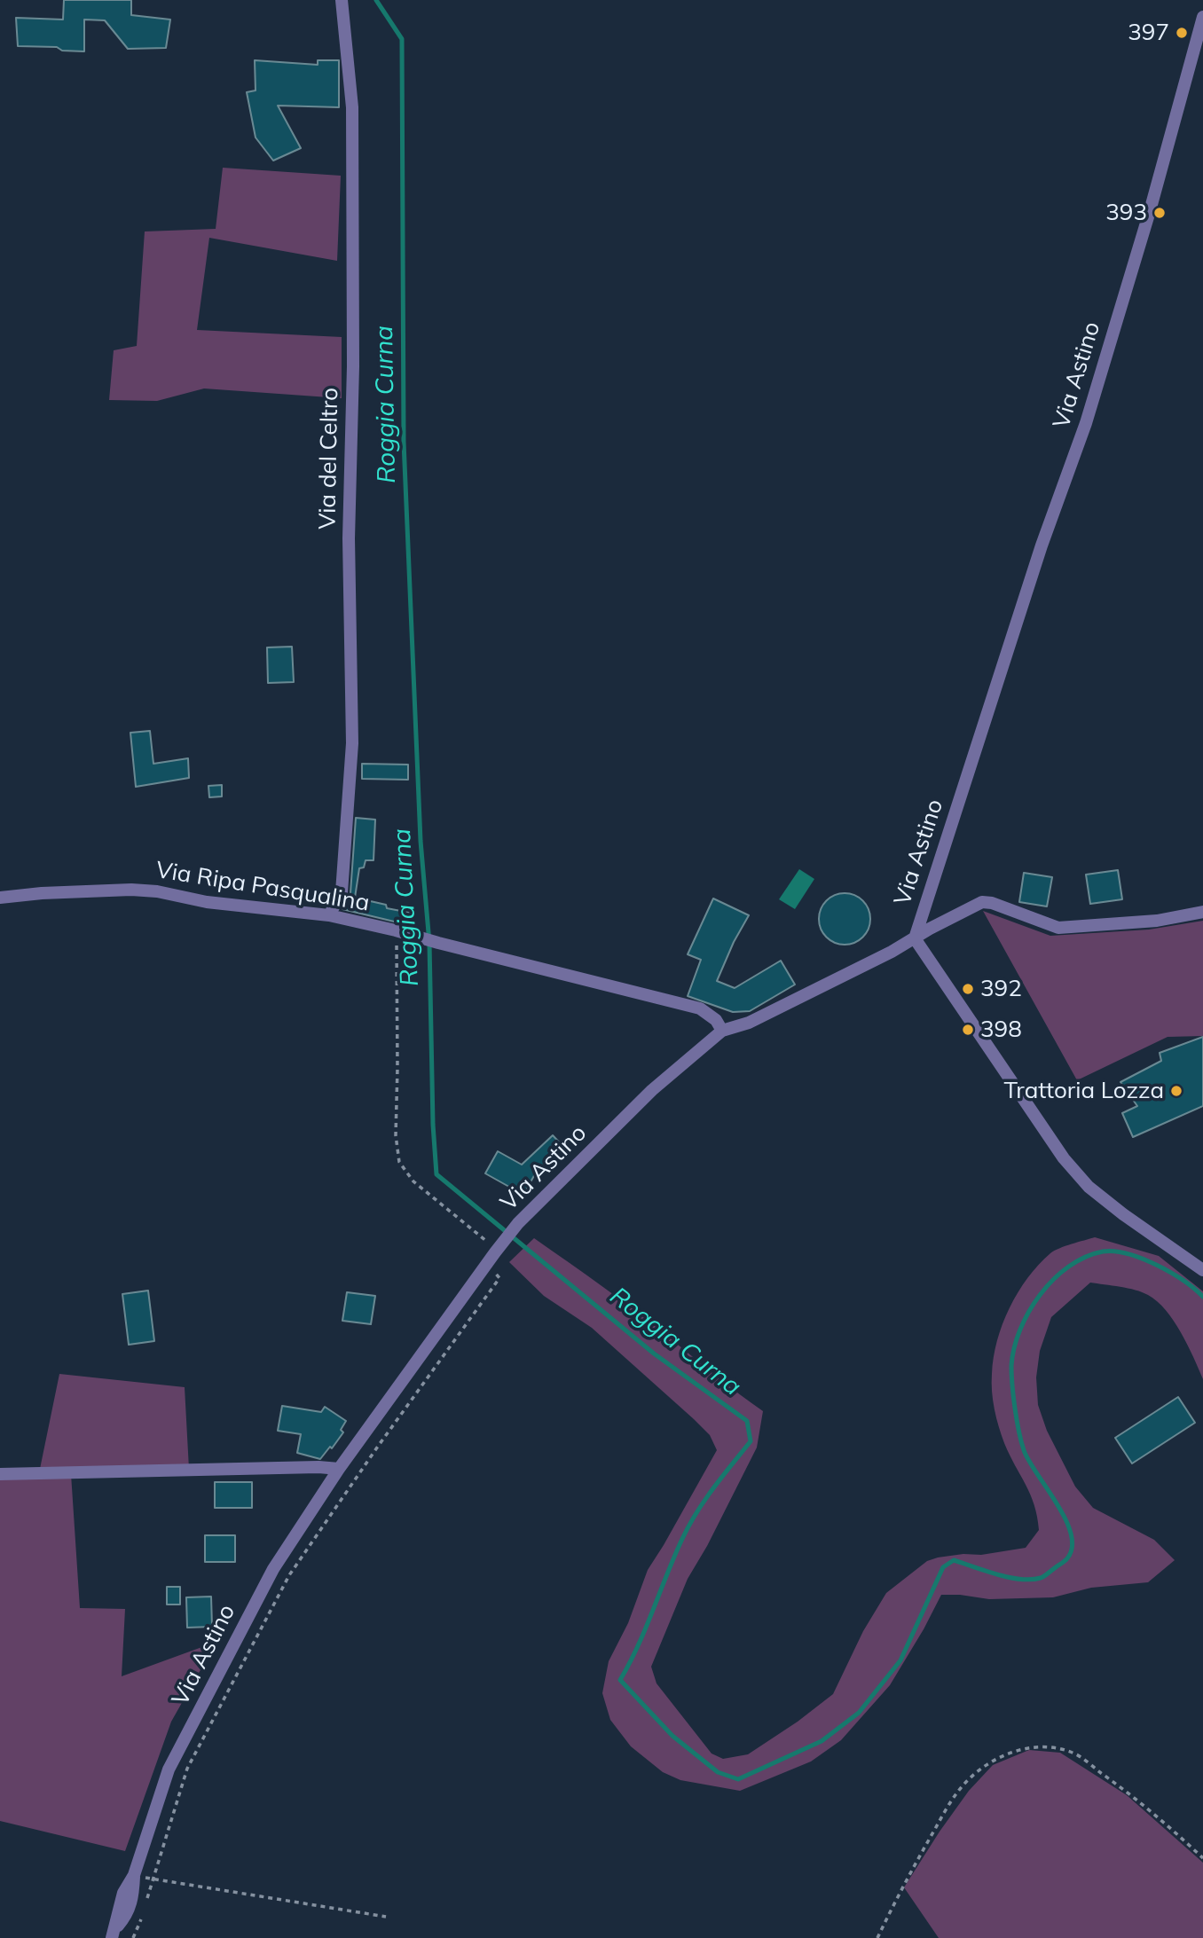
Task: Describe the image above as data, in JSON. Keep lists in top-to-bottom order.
{
  "streets": {
    "street": ["Via Astino", "Via del Celtro", "Via Ripa Pasqualina"]
  },
  "crossings": [
    ["Via Astino", "Via Ripa Pasqualina"],
    ["Via del Celtro", "Via Ripa Pasqualina"]
  ],
  "water": ["Roggia Curna"],
  "places": [
    "397",
    "393",
    "392",
    "398",
    "Trattoria Lozza"
  ]
}
